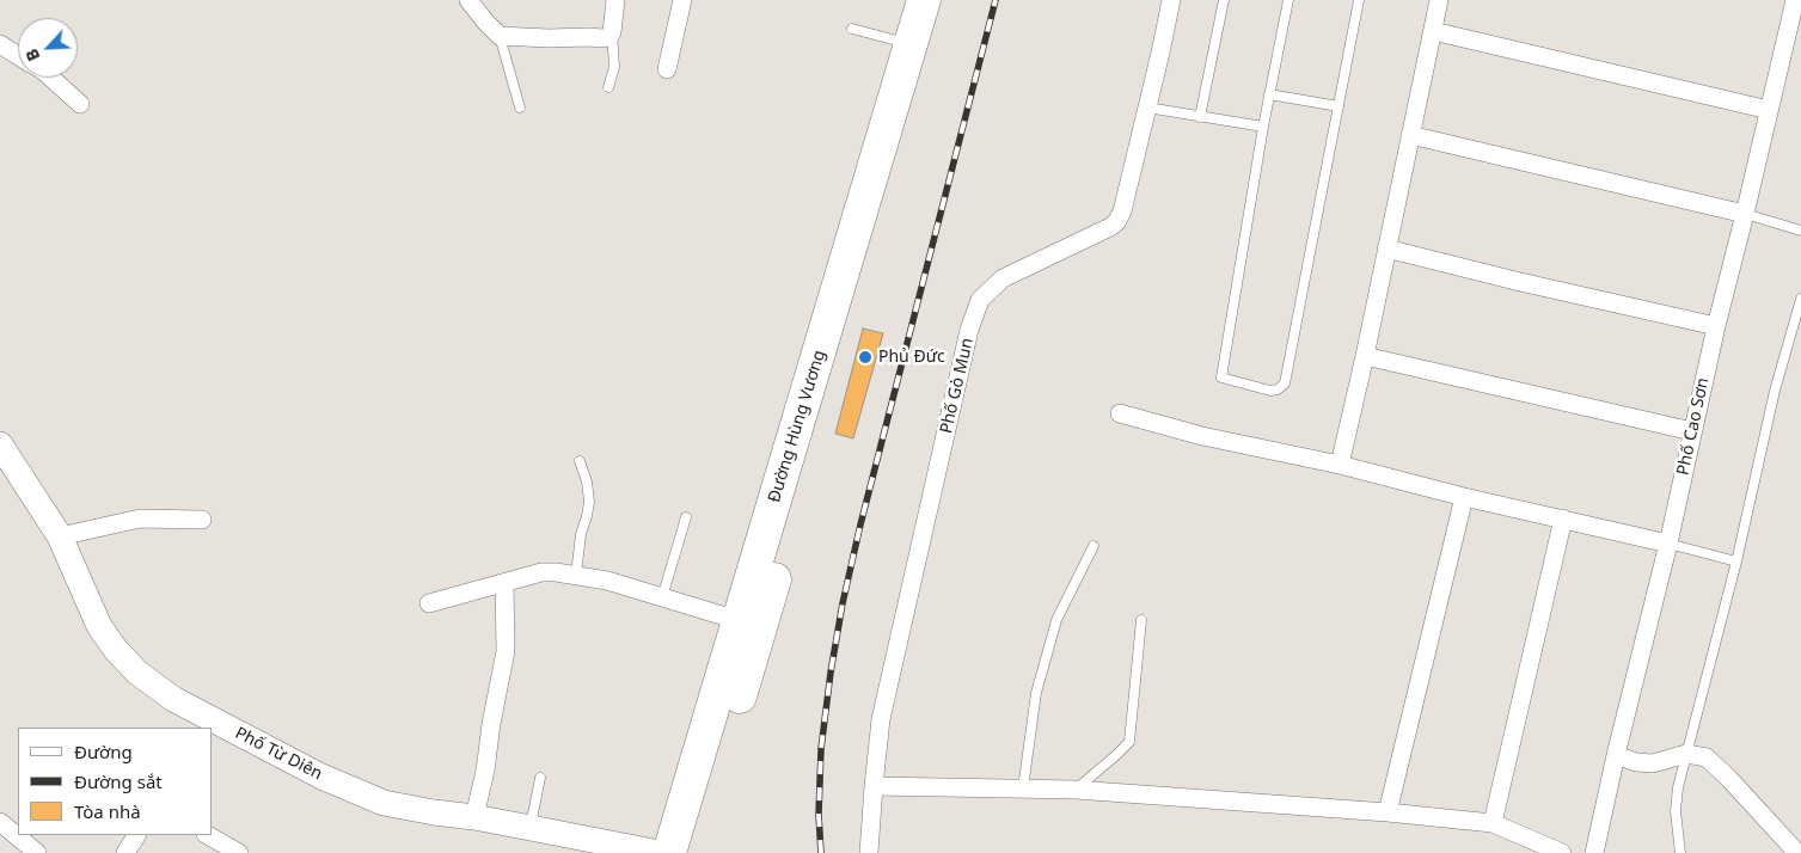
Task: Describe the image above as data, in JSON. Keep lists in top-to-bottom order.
{
  "streets": {
    "highway": ["Đường Hùng Vương"],
    "street": ["Phố Gò Mun", "Phố Cao Sơn", "Phố Từ Diên"]
  },
  "places": ["Phủ Đức"],
  "legend": ["Đường", "Đường sắt", "Tòa nhà"],
  "north": "bottom left"
}
